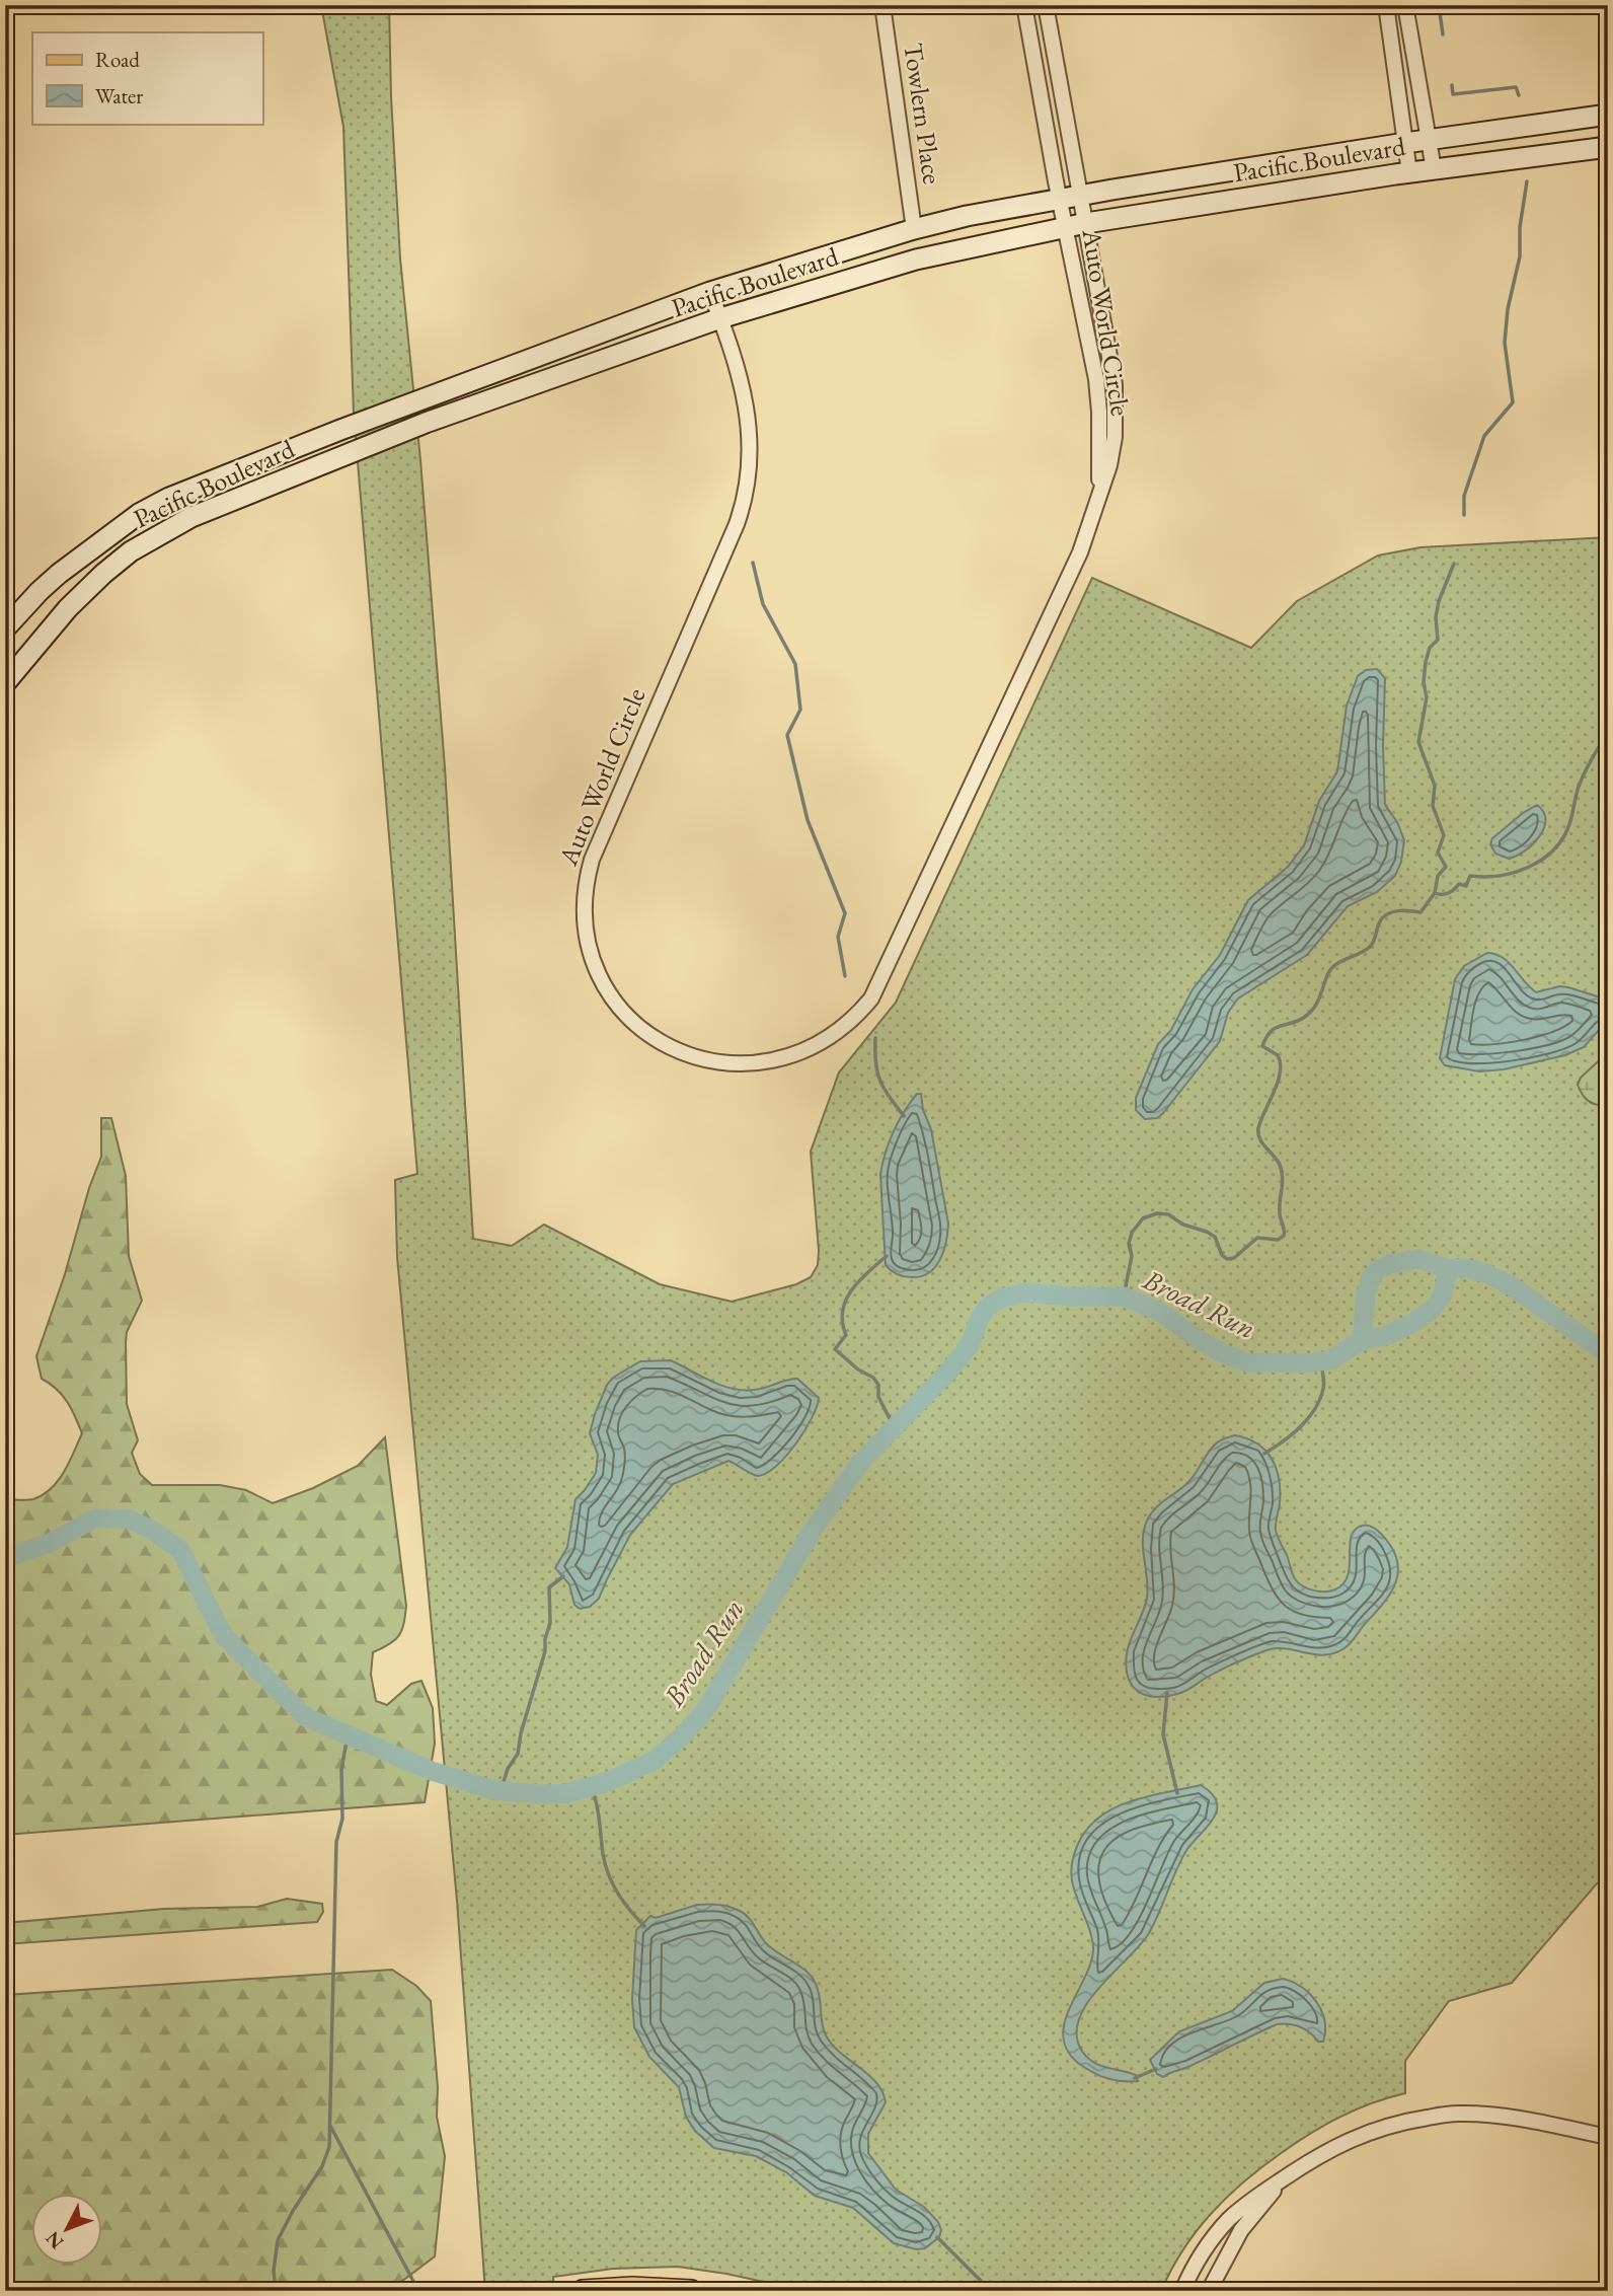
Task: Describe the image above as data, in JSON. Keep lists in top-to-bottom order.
{
  "streets": {
    "main road": ["Pacific Boulevard"],
    "street": ["Towlern Place", "Auto World Circle"]
  },
  "crossings": [
    ["Towlern Place", "Pacific Boulevard"],
    ["Pacific Boulevard", "Auto World Circle"]
  ],
  "water": ["Broad Run"],
  "legend": ["Road", "Water"],
  "north": "bottom left"
}
